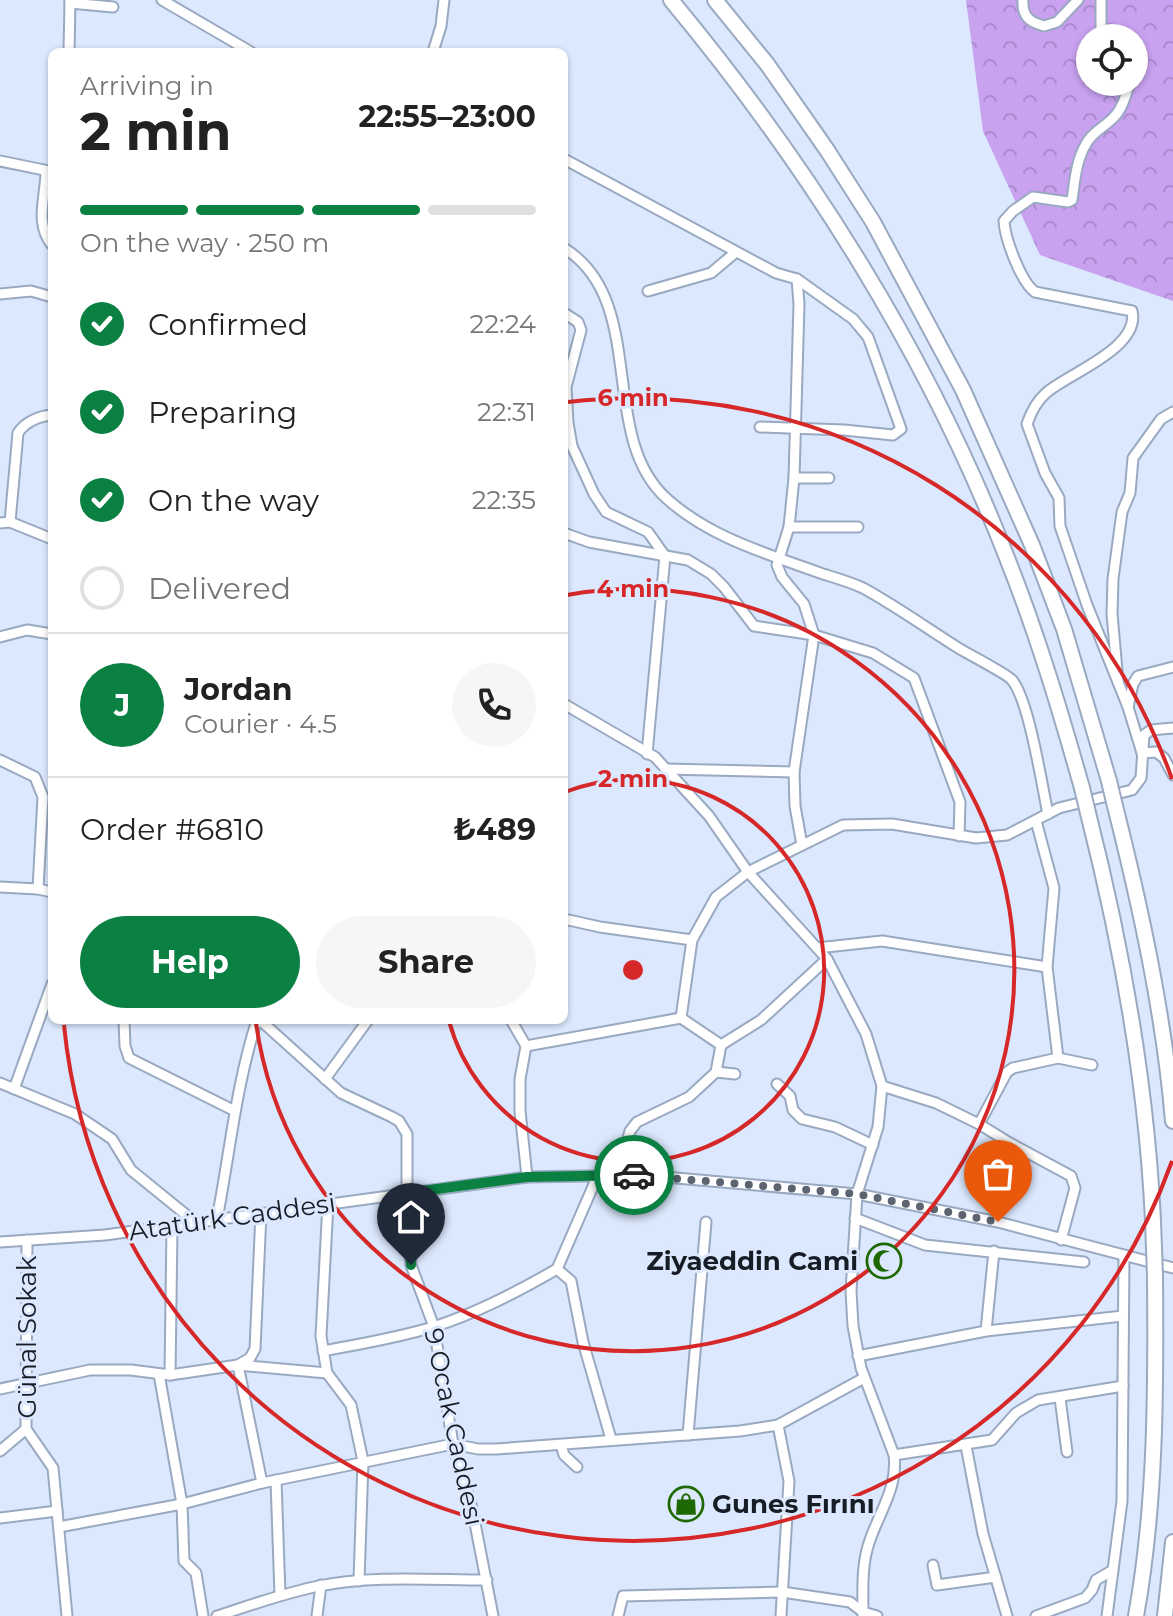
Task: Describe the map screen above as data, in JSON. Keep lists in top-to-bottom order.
{
  "streets": {
    "street": ["Atatürk Caddesi", "Günal Sokak", "9 Ocak Caddesi"]
  },
  "crossings": [
    ["Atatürk Caddesi", "Günal Sokak"],
    ["Atatürk Caddesi", "9 Ocak Caddesi"]
  ],
  "places": {
    "mosque": ["Ziyaeddin Cami"],
    "shop": ["Gunes Fırını"]
  },
  "page": {
    "heading": ["2 min", "Arriving in", "22:55–23:00"],
    "panel": [
      "Jordan",
      "Courier · 4.5",
      "Order #6810",
      "₺489"
    ],
    "bar": "On the way · 250 m",
    "list": [
      ["Confirmed", "22:24"],
      ["Preparing", "22:31"],
      ["On the way", "22:35"],
      "Delivered"
    ],
    "round": "J",
    "buttons": ["Help", "Share"]
  },
  "rings": ["6 min", "4 min", "2 min"]
}
